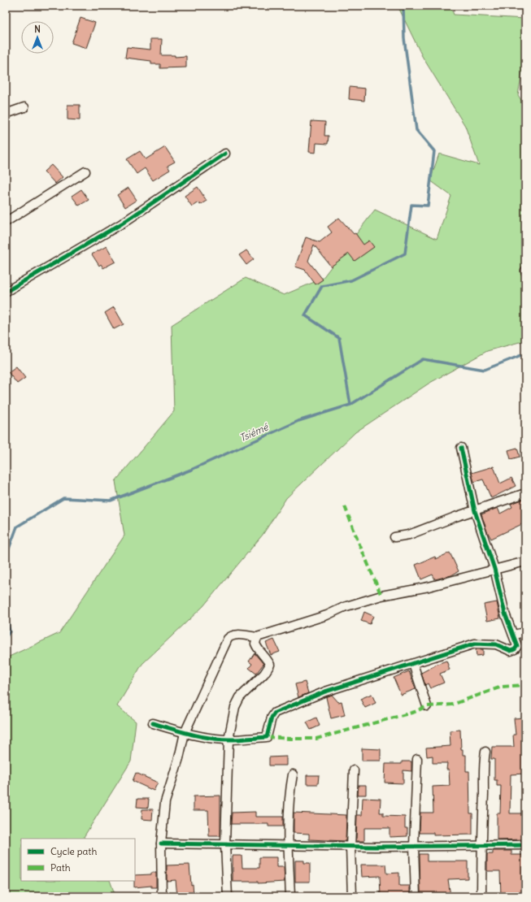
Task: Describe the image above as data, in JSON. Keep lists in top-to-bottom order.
{
  "water": ["Tsiémé"],
  "legend": ["Cycle path", "Path"],
  "north": "top"
}
